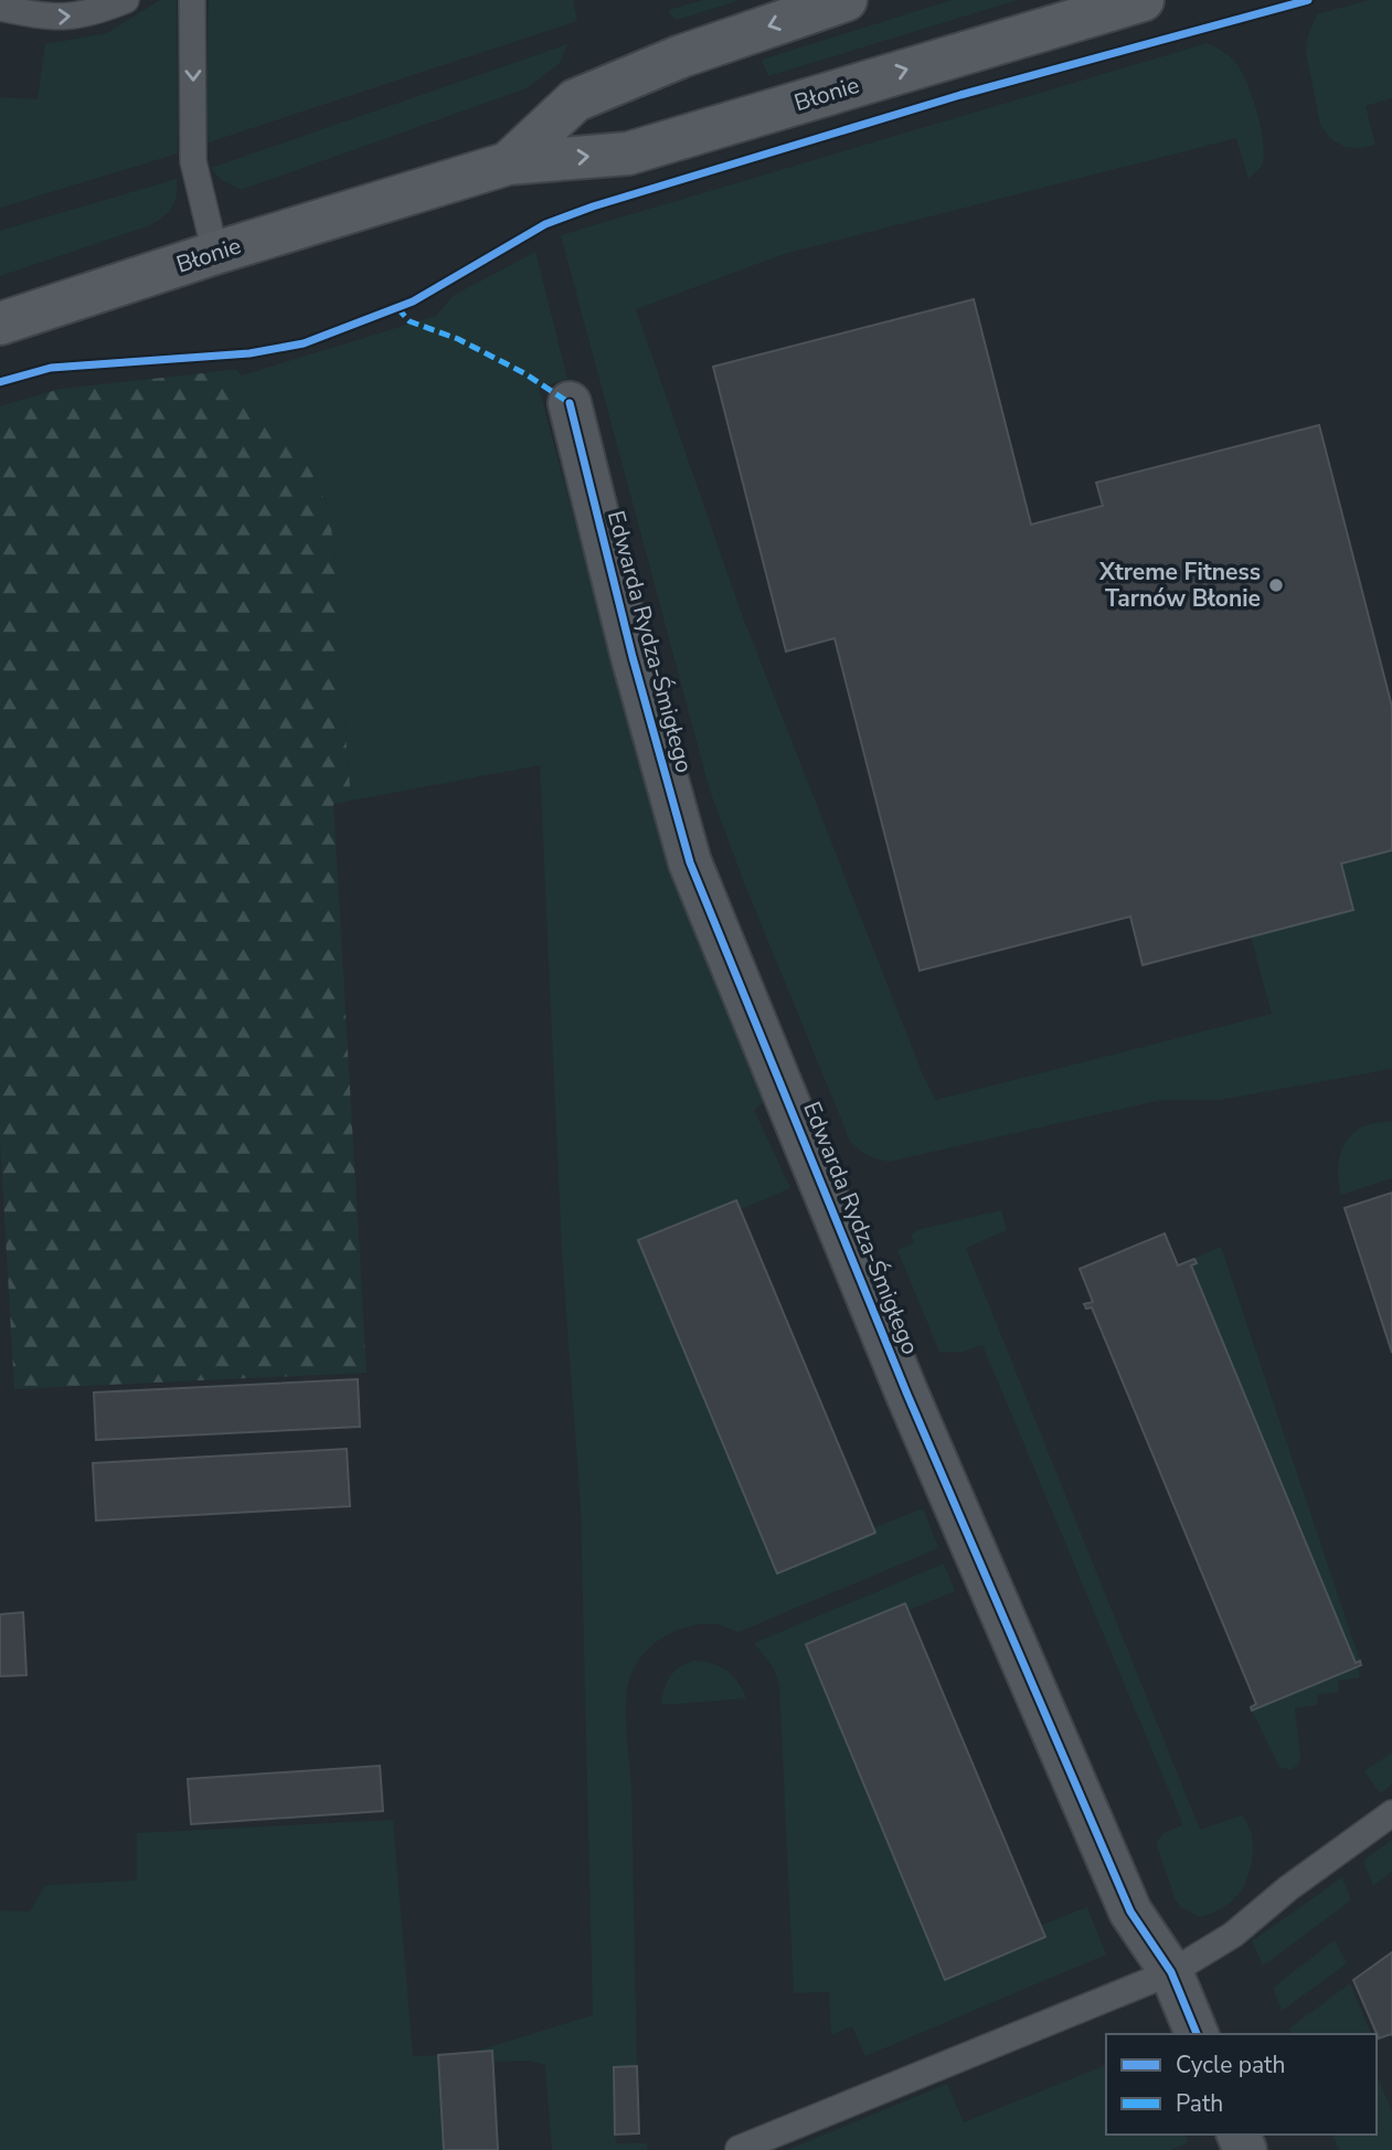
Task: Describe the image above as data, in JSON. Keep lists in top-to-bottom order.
{
  "streets": {
    "main road": ["Błonie"],
    "street": ["Edwarda Rydza-Śmigłego"]
  },
  "places": ["Xtreme Fitness Tarnów Błonie"],
  "legend": ["Cycle path", "Path"]
}
